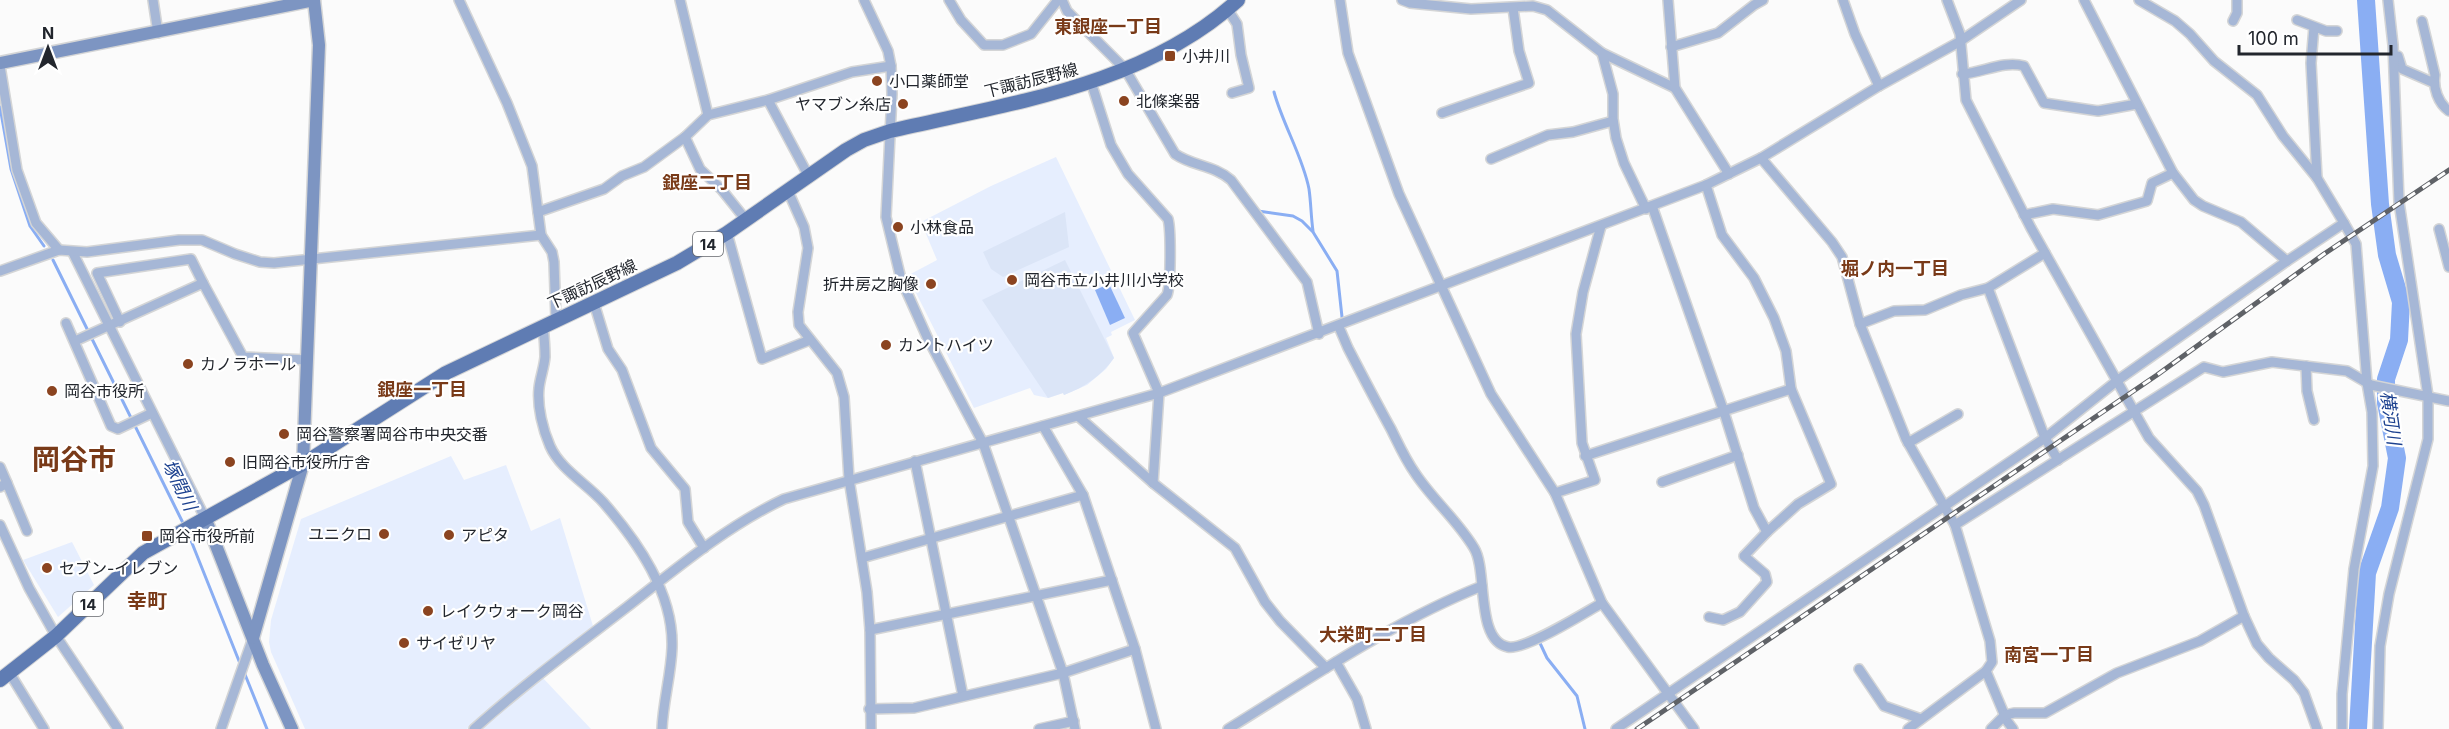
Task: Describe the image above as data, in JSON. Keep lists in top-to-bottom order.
{
  "streets": {
    "main road": ["下諏訪辰野線", "14"]
  },
  "districts": [
    "東銀座一丁目",
    "銀座二丁目",
    "堀ノ内一丁目",
    "銀座一丁目",
    "岡谷市",
    "幸町",
    "大栄町二丁目",
    "南宮一丁目"
  ],
  "water": ["横河川", "塚間川"],
  "places": {
    "transit": ["小井川", "岡谷市役所前"],
    "other": [
      "小口薬師堂",
      "北條楽器",
      "ヤマブン糸店",
      "小林食品",
      "岡谷市立小井川小学校",
      "折井房之胸像",
      "カントハイツ",
      "カノラホール",
      "岡谷市役所",
      "岡谷警察署岡谷市中央交番",
      "旧岡谷市役所庁舎",
      "ユニクロ",
      "アピタ",
      "セブン-イレブン",
      "レイクウォーク岡谷",
      "サイゼリヤ"
    ]
  },
  "scale_bar": "100 m",
  "north": "top"
}
